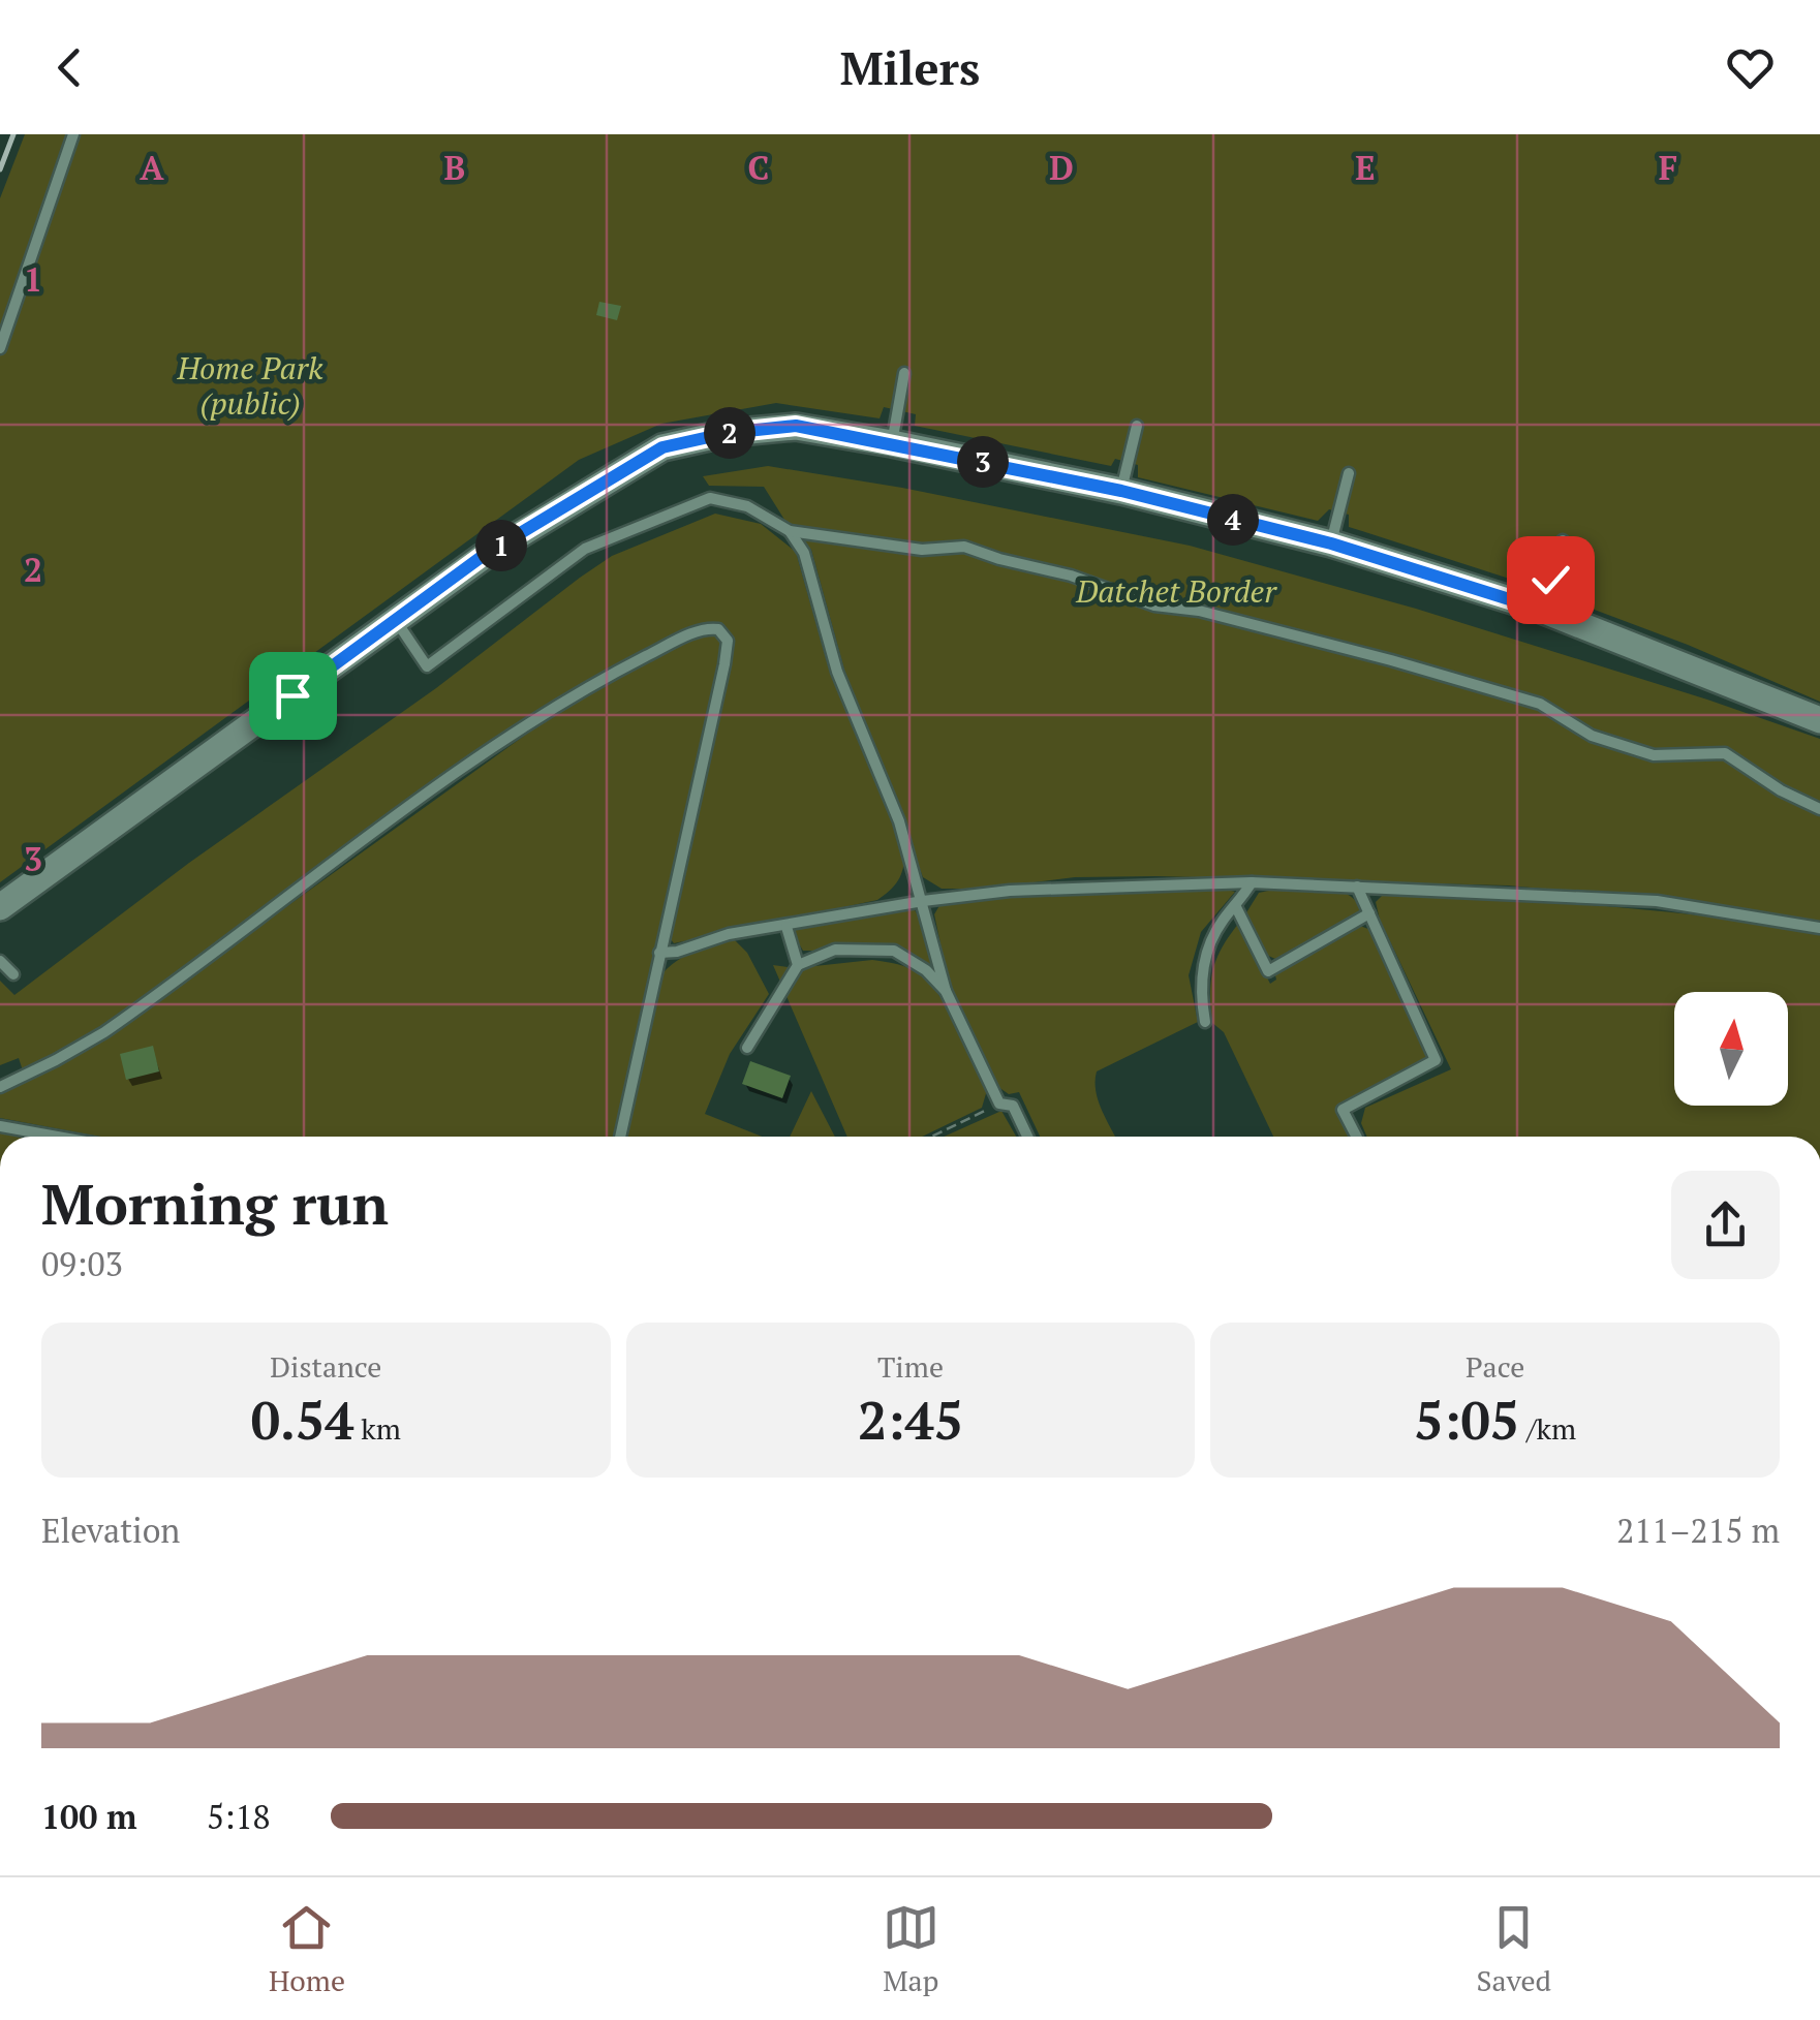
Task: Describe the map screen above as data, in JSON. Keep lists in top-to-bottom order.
{
  "parks": ["Home Park (public)", "Datchet Border"],
  "north": "top",
  "page": {
    "header": "Milers",
    "pins": [
      "2",
      "3",
      "4",
      "1"
    ],
    "heading": ["Morning run", "09:03"],
    "stats": [
      ["Distance", "0.54 km"],
      ["Time", "2:45"],
      ["Pace", "5:05 /km"]
    ],
    "chart": ["Elevation", "211–215 m"],
    "list": [
      {
        "name": "100 m",
        "note": "5:18"
      }
    ],
    "tabs": ["Home", "Map", "Saved"]
  },
  "grid": {
    "columns": [
      "A",
      "B",
      "C",
      "D",
      "E",
      "F"
    ],
    "rows": ["1", "2", "3"]
  }
}
